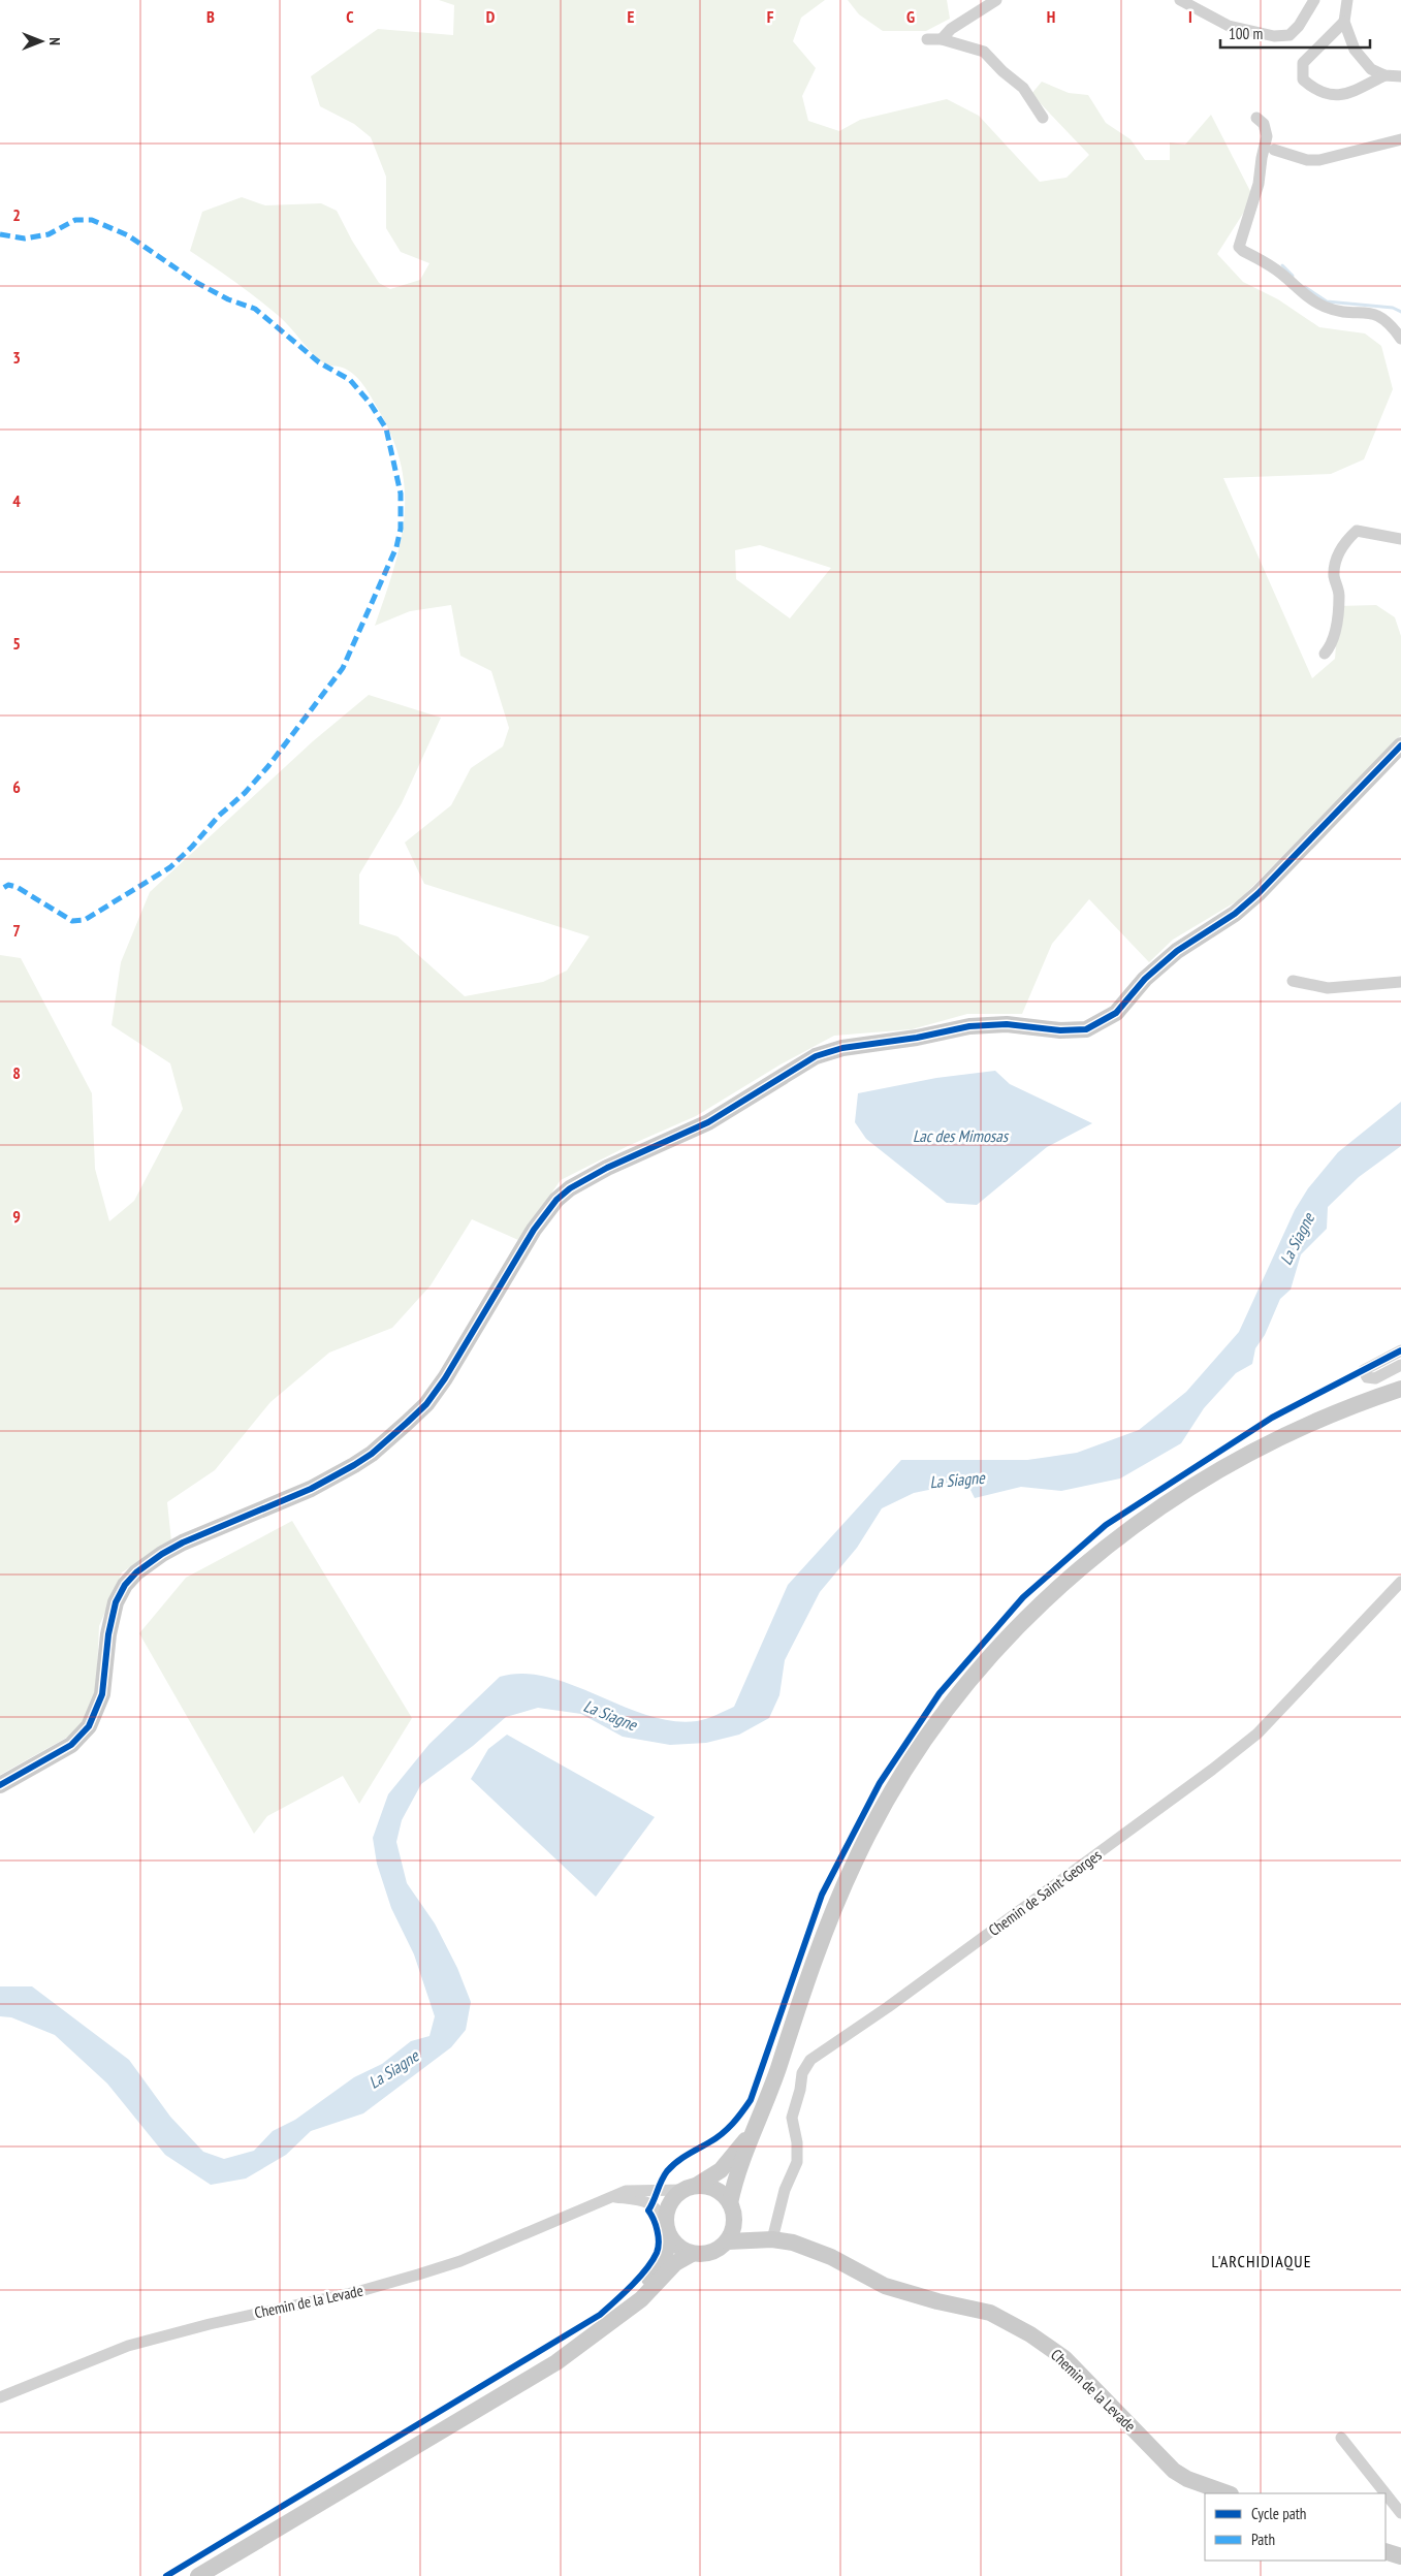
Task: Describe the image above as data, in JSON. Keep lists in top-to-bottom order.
{
  "streets": {
    "street": ["Chemin de Saint-Georges", "Chemin de la Levade"]
  },
  "crossings": [
    ["Chemin de Saint-Georges", "Chemin de la Levade"]
  ],
  "districts": ["L'ARCHIDIAQUE"],
  "water": ["Lac des Mimosas", "La Siagne"],
  "legend": ["Cycle path", "Path"],
  "scale_bar": "100 m",
  "north": "right",
  "grid": {
    "columns": [
      "B",
      "C",
      "D",
      "E",
      "F",
      "G",
      "H",
      "I"
    ],
    "rows": [
      "2",
      "3",
      "4",
      "5",
      "6",
      "7",
      "8",
      "9"
    ]
  }
}
